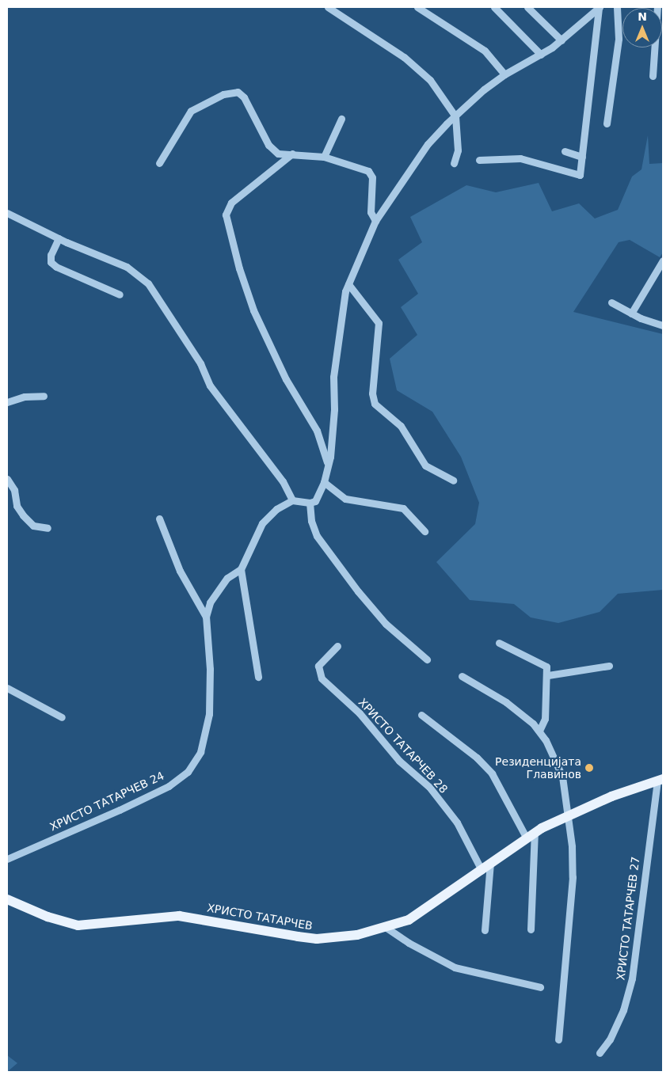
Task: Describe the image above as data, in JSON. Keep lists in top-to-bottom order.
{
  "streets": {
    "main road": ["ХРИСТО ТАТАРЧЕВ"],
    "street": ["ХРИСТО ТАТАРЧЕВ 28", "ХРИСТО ТАТАРЧЕВ 24", "ХРИСТО ТАТАРЧЕВ 27"]
  },
  "crossings": [
    ["ХРИСТО ТАТАРЧЕВ 28", "ХРИСТО ТАТАРЧЕВ"],
    ["ХРИСТО ТАТАРЧЕВ", "ХРИСТО ТАТАРЧЕВ 27"]
  ],
  "places": ["Резиденцијата Главинов"],
  "north": "top"
}
